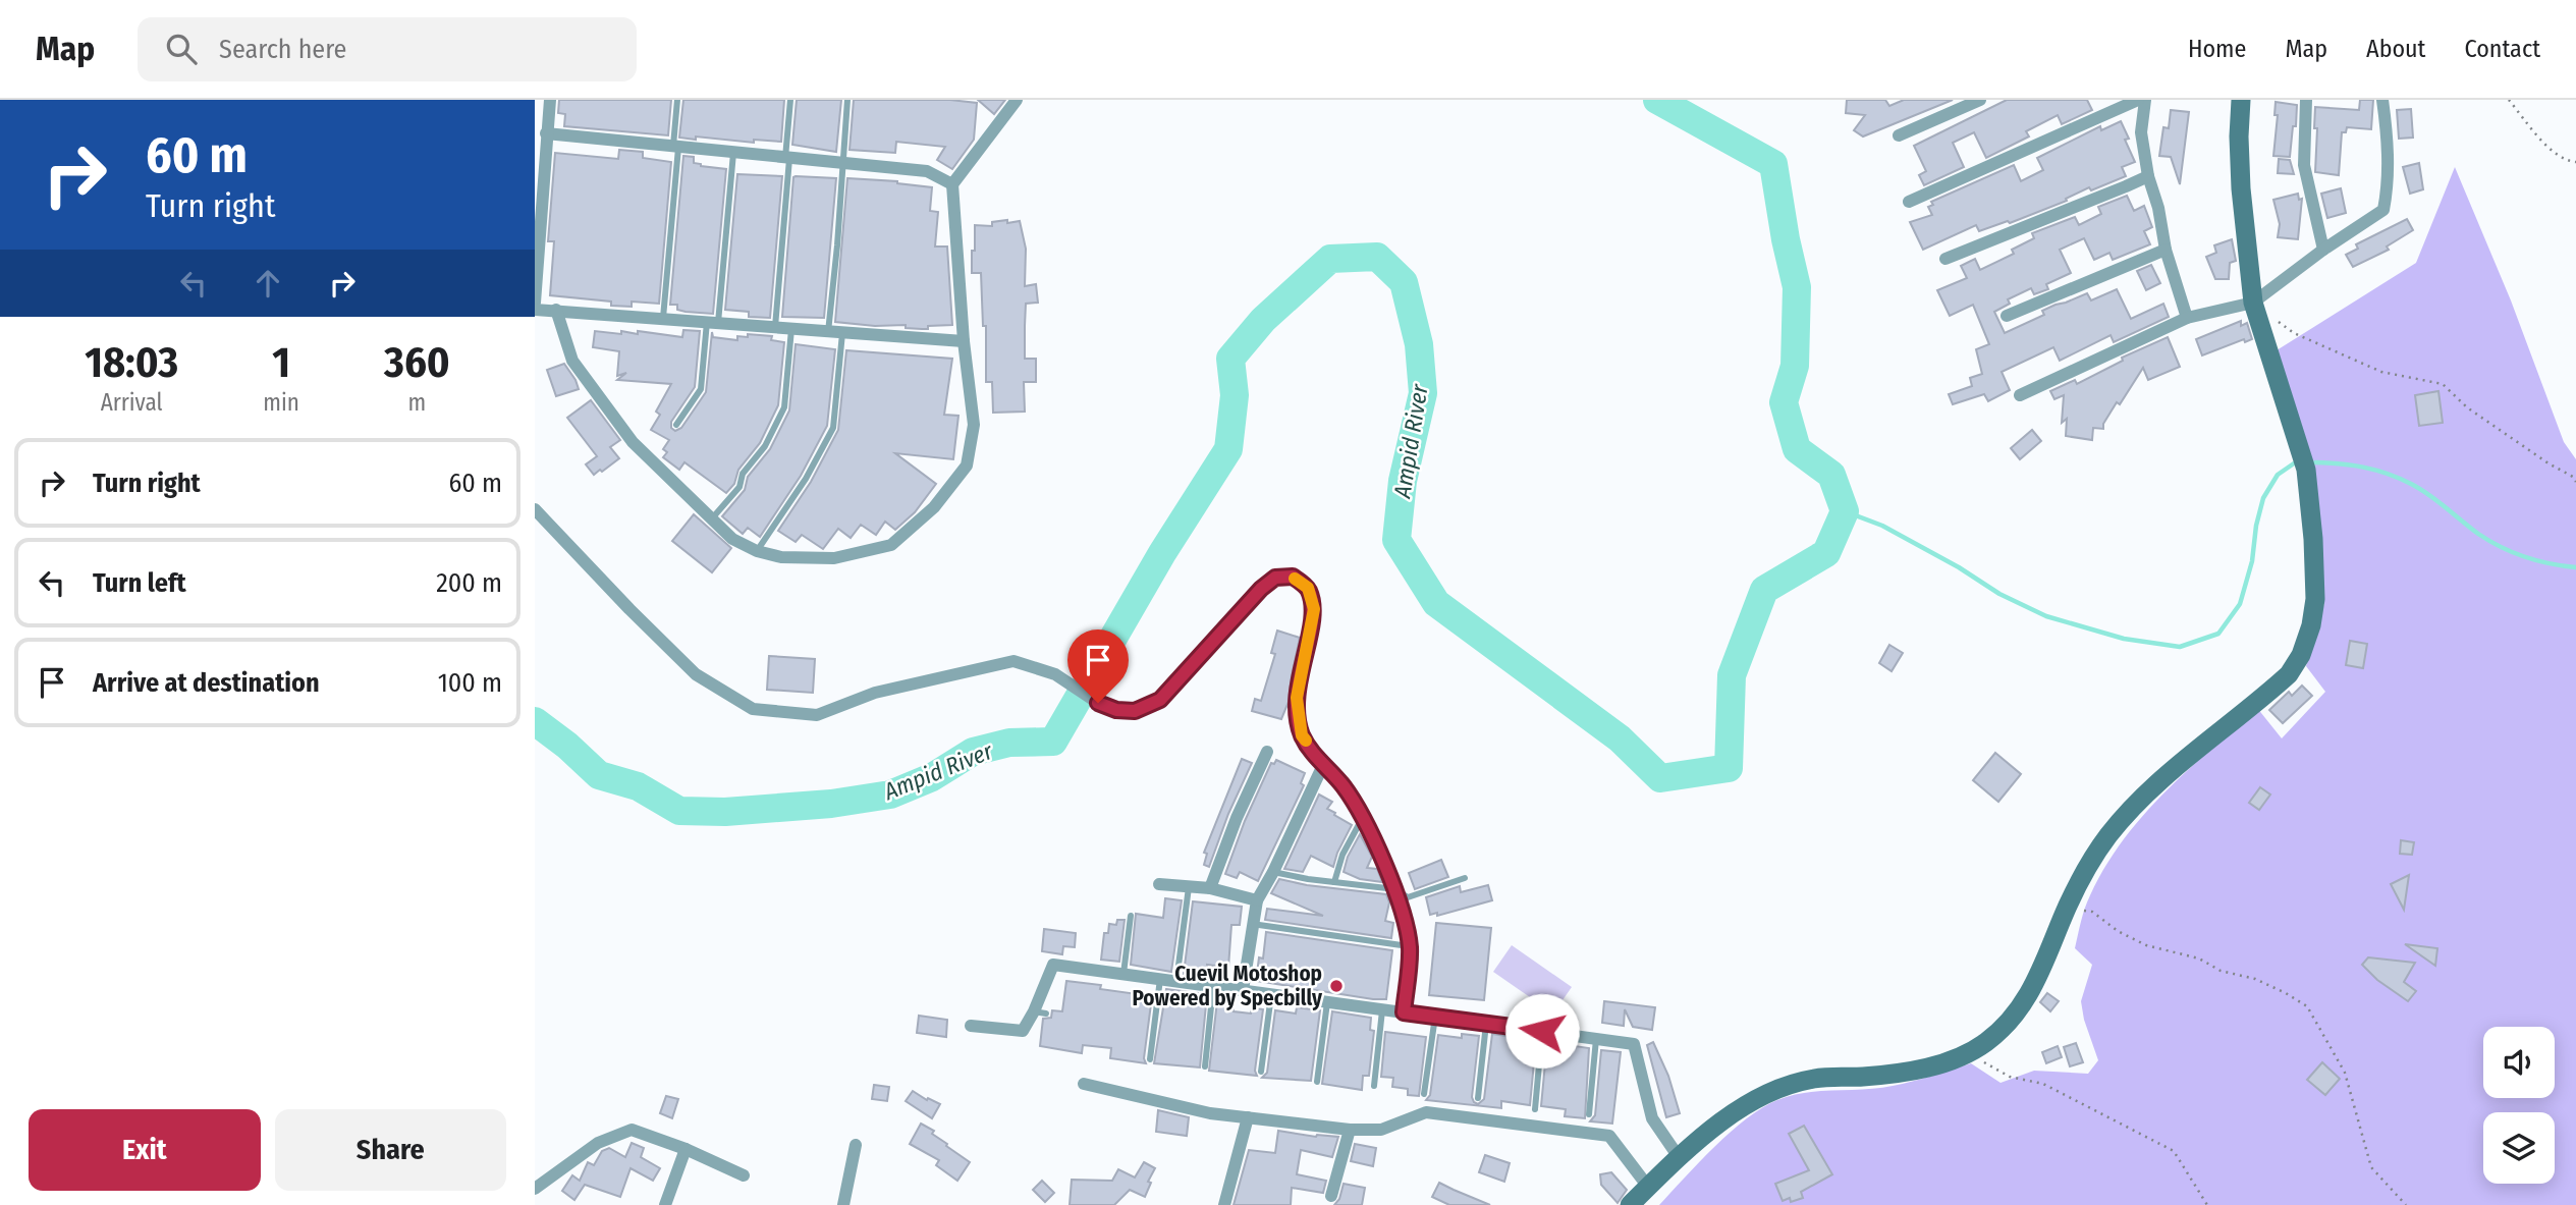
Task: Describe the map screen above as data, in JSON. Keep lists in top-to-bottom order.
{
  "water": ["Ampid River"],
  "places": ["Cuevil Motoshop Powered by Specbilly"],
  "page": {
    "header": "Map",
    "search": "Search here",
    "nav": [
      "Home",
      "Map",
      "About",
      "Contact"
    ],
    "turn": ["60 m", "Turn right"],
    "eta": [
      "18:03",
      "Arrival",
      "1",
      "min",
      "360",
      "m"
    ],
    "list": [
      {
        "name": "Turn right",
        "value": "60 m"
      },
      {
        "name": "Turn left",
        "value": "200 m"
      },
      {
        "name": "Arrive at destination",
        "value": "100 m"
      }
    ],
    "buttons": ["Exit", "Share"]
  }
}
